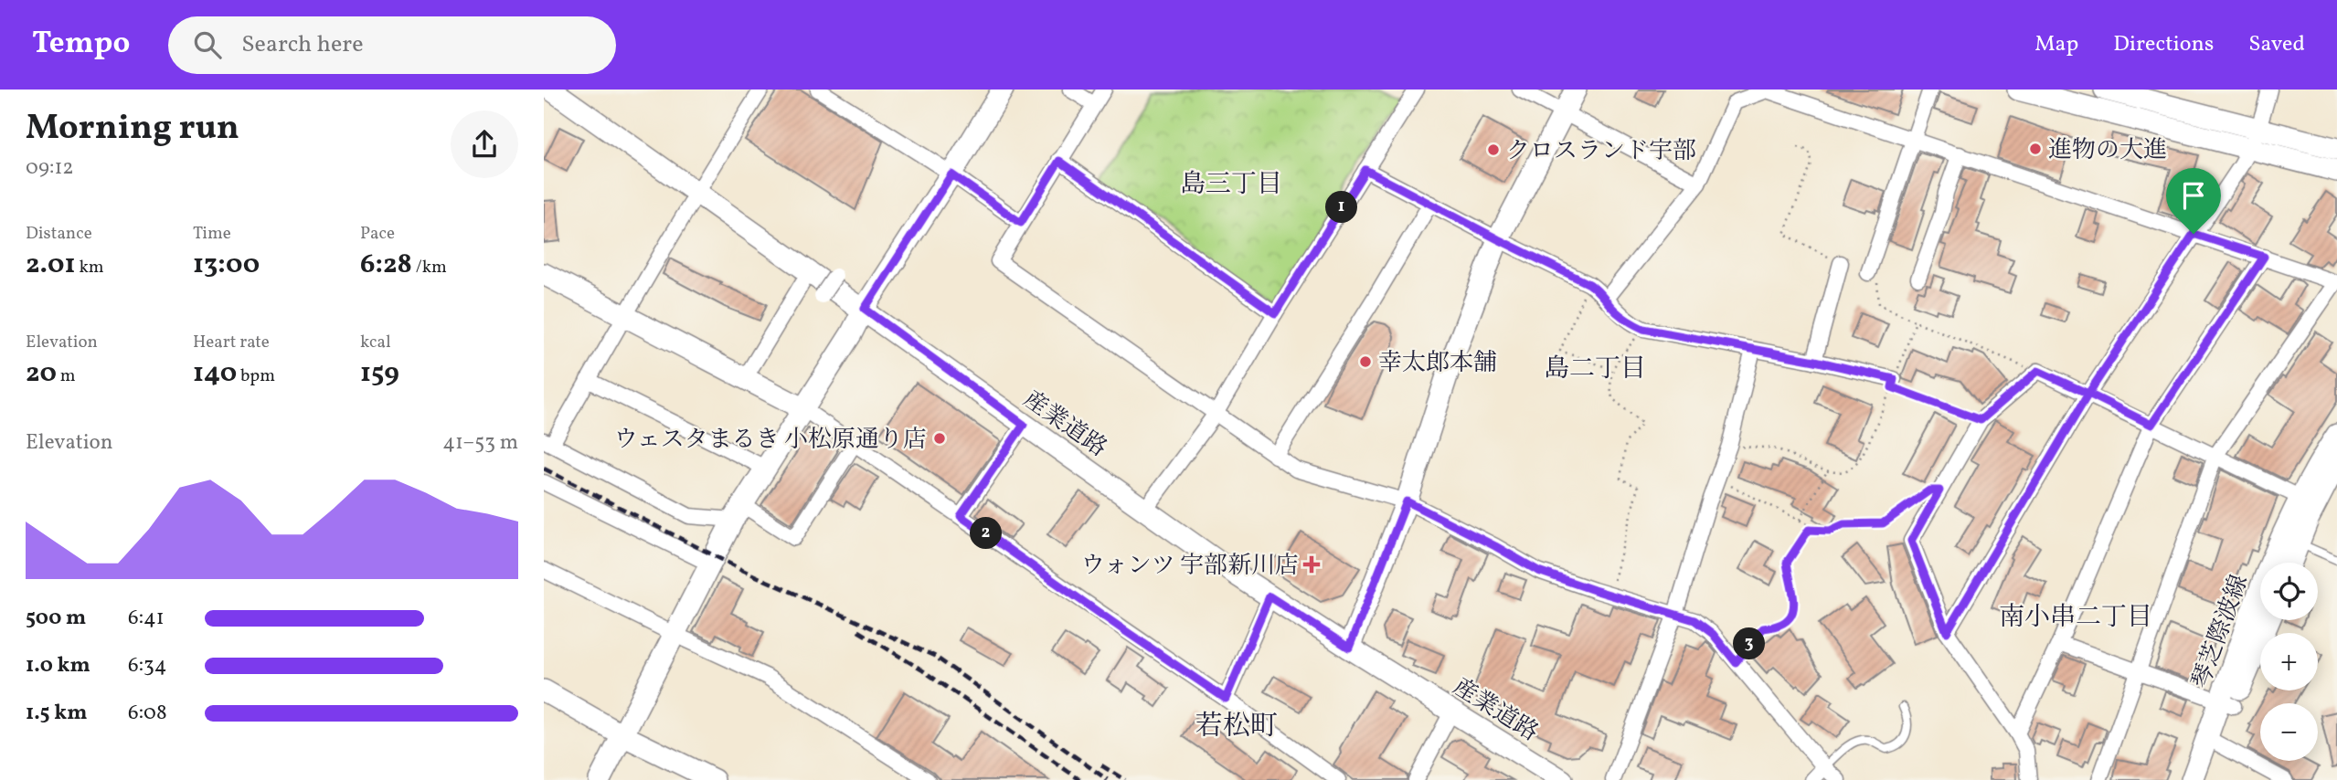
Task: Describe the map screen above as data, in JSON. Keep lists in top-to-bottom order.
{
  "streets": {
    "street": ["産業道路", "琴芝際波線"]
  },
  "districts": [
    "島三丁目",
    "島二丁目",
    "南小串二丁目",
    "若松町"
  ],
  "places": {
    "other": [
      "進物の大進",
      "クロスランド宇部",
      "幸太郎本舗",
      "ウェスタまるき 小松原通り店"
    ],
    "health": ["ウォンツ 宇部新川店"]
  },
  "page": {
    "header": "Tempo",
    "search": "Search here",
    "nav": ["Map", "Directions", "Saved"],
    "heading": ["Morning run", "09:12"],
    "pins": ["1", "2", "3"],
    "stats": [
      ["Distance", "2.01 km"],
      ["Time", "13:00"],
      ["Pace", "6:28 /km"],
      ["Elevation", "20 m"],
      ["Heart rate", "140 bpm"],
      ["kcal", "159"]
    ],
    "chart": ["Elevation", "41–53 m"],
    "map_buttons": ["+", "−"],
    "list": [
      {
        "name": "500 m",
        "note": "6:41"
      },
      {
        "name": "1.0 km",
        "note": "6:34"
      },
      {
        "name": "1.5 km",
        "note": "6:08"
      }
    ]
  }
}
